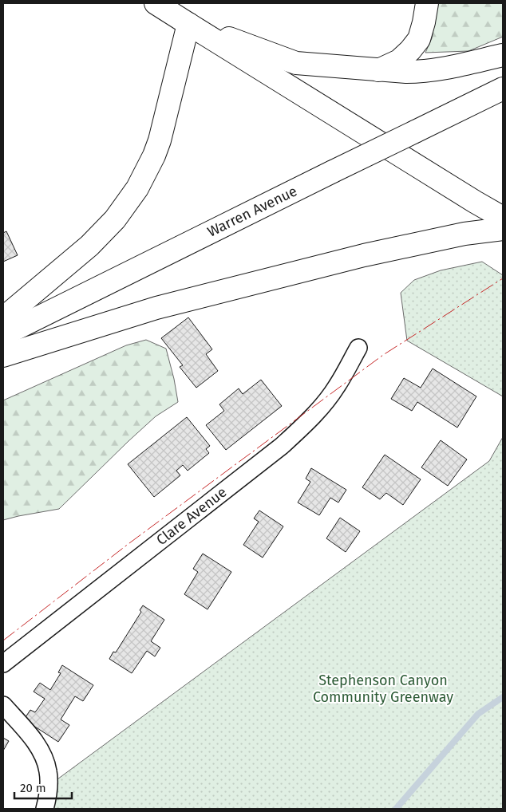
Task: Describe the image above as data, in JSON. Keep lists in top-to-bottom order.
{
  "streets": {
    "main road": ["Warren Avenue"],
    "street": ["Clare Avenue"]
  },
  "parks": ["Stephenson Canyon Community Greenway"],
  "scale_bar": "20 m"
}
